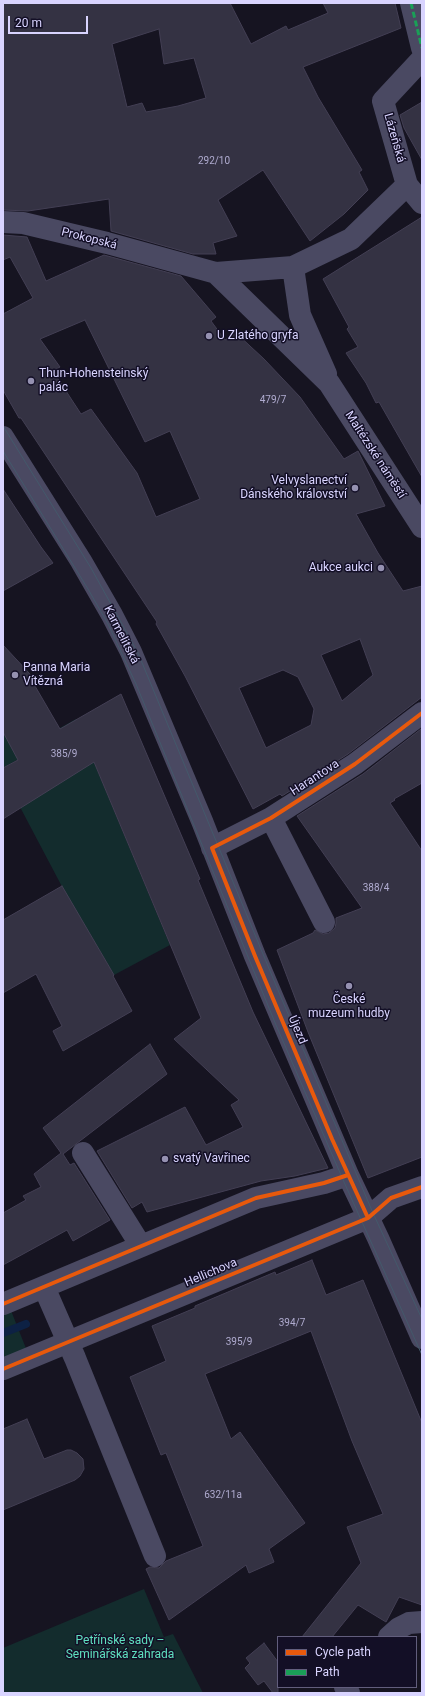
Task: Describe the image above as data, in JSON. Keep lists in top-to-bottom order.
{
  "streets": {
    "street": [
      "Lázeňská",
      "Prokopská",
      "Maltézské náměstí",
      "Karmelitská",
      "Harantova",
      "Újezd",
      "Hellichova"
    ]
  },
  "crossings": [
    ["Lázeňská", "Maltézské náměstí"],
    ["Prokopská", "Maltézské náměstí"],
    ["Karmelitská", "Harantova"],
    ["Karmelitská", "Újezd"],
    ["Harantova", "Újezd"],
    ["Újezd", "Hellichova"]
  ],
  "parks": ["Petřínské sady – Seminářská zahrada"],
  "places": [
    "U Zlatého gryfa",
    "Thun-Hohensteinský palác",
    "Velvyslanectví Dánského království",
    "Aukce aukci",
    "Panna Maria Vítězná",
    "České muzeum hudby",
    "svatý Vavřinec"
  ],
  "house_numbers": [
    "292/10",
    "479/7",
    "385/9",
    "388/4",
    "394/7",
    "395/9",
    "632/11a"
  ],
  "legend": ["Cycle path", "Path"],
  "scale_bar": "20 m"
}
